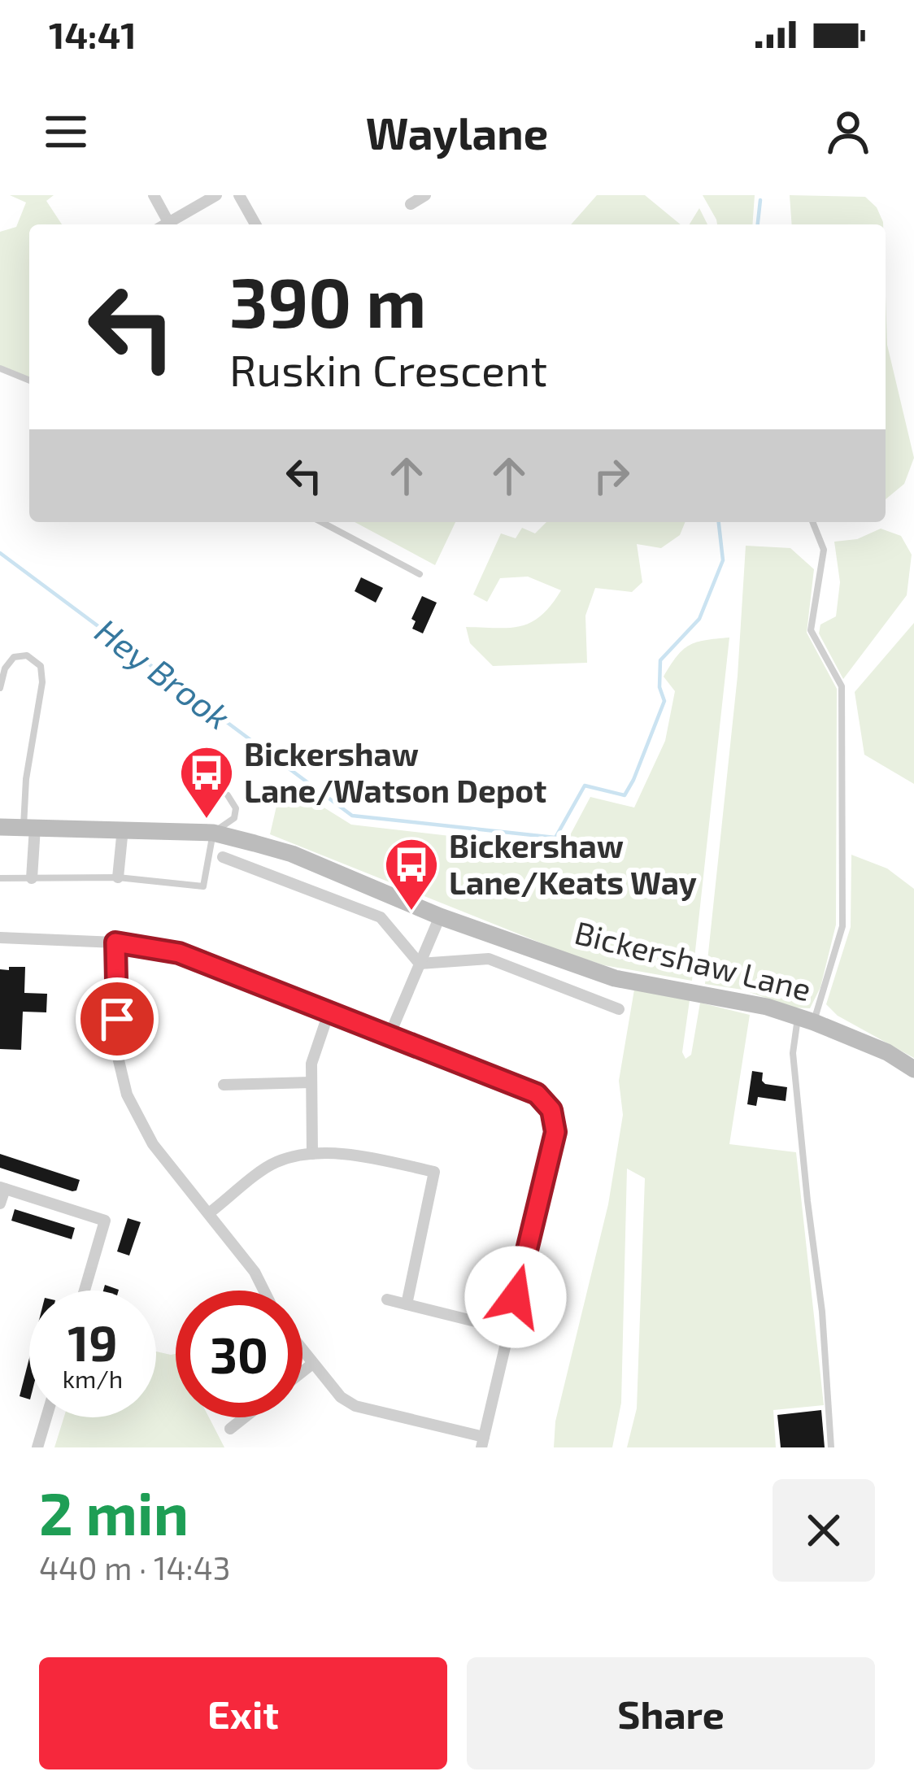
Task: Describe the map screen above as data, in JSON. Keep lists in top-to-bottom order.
{
  "streets": {
    "main road": ["Bickershaw Lane"]
  },
  "water": ["Hey Brook"],
  "places": {
    "bus stop": ["Bickershaw Lane/Watson Depot", "Bickershaw Lane/Keats Way"]
  },
  "page": {
    "status": "14:41",
    "header": "Waylane",
    "turn": ["390 m", "Ruskin Crescent"],
    "speed": "19 km/h",
    "limit": "30",
    "heading": ["2 min", "440 m · 14:43"],
    "buttons": ["Exit", "Share"]
  }
}
